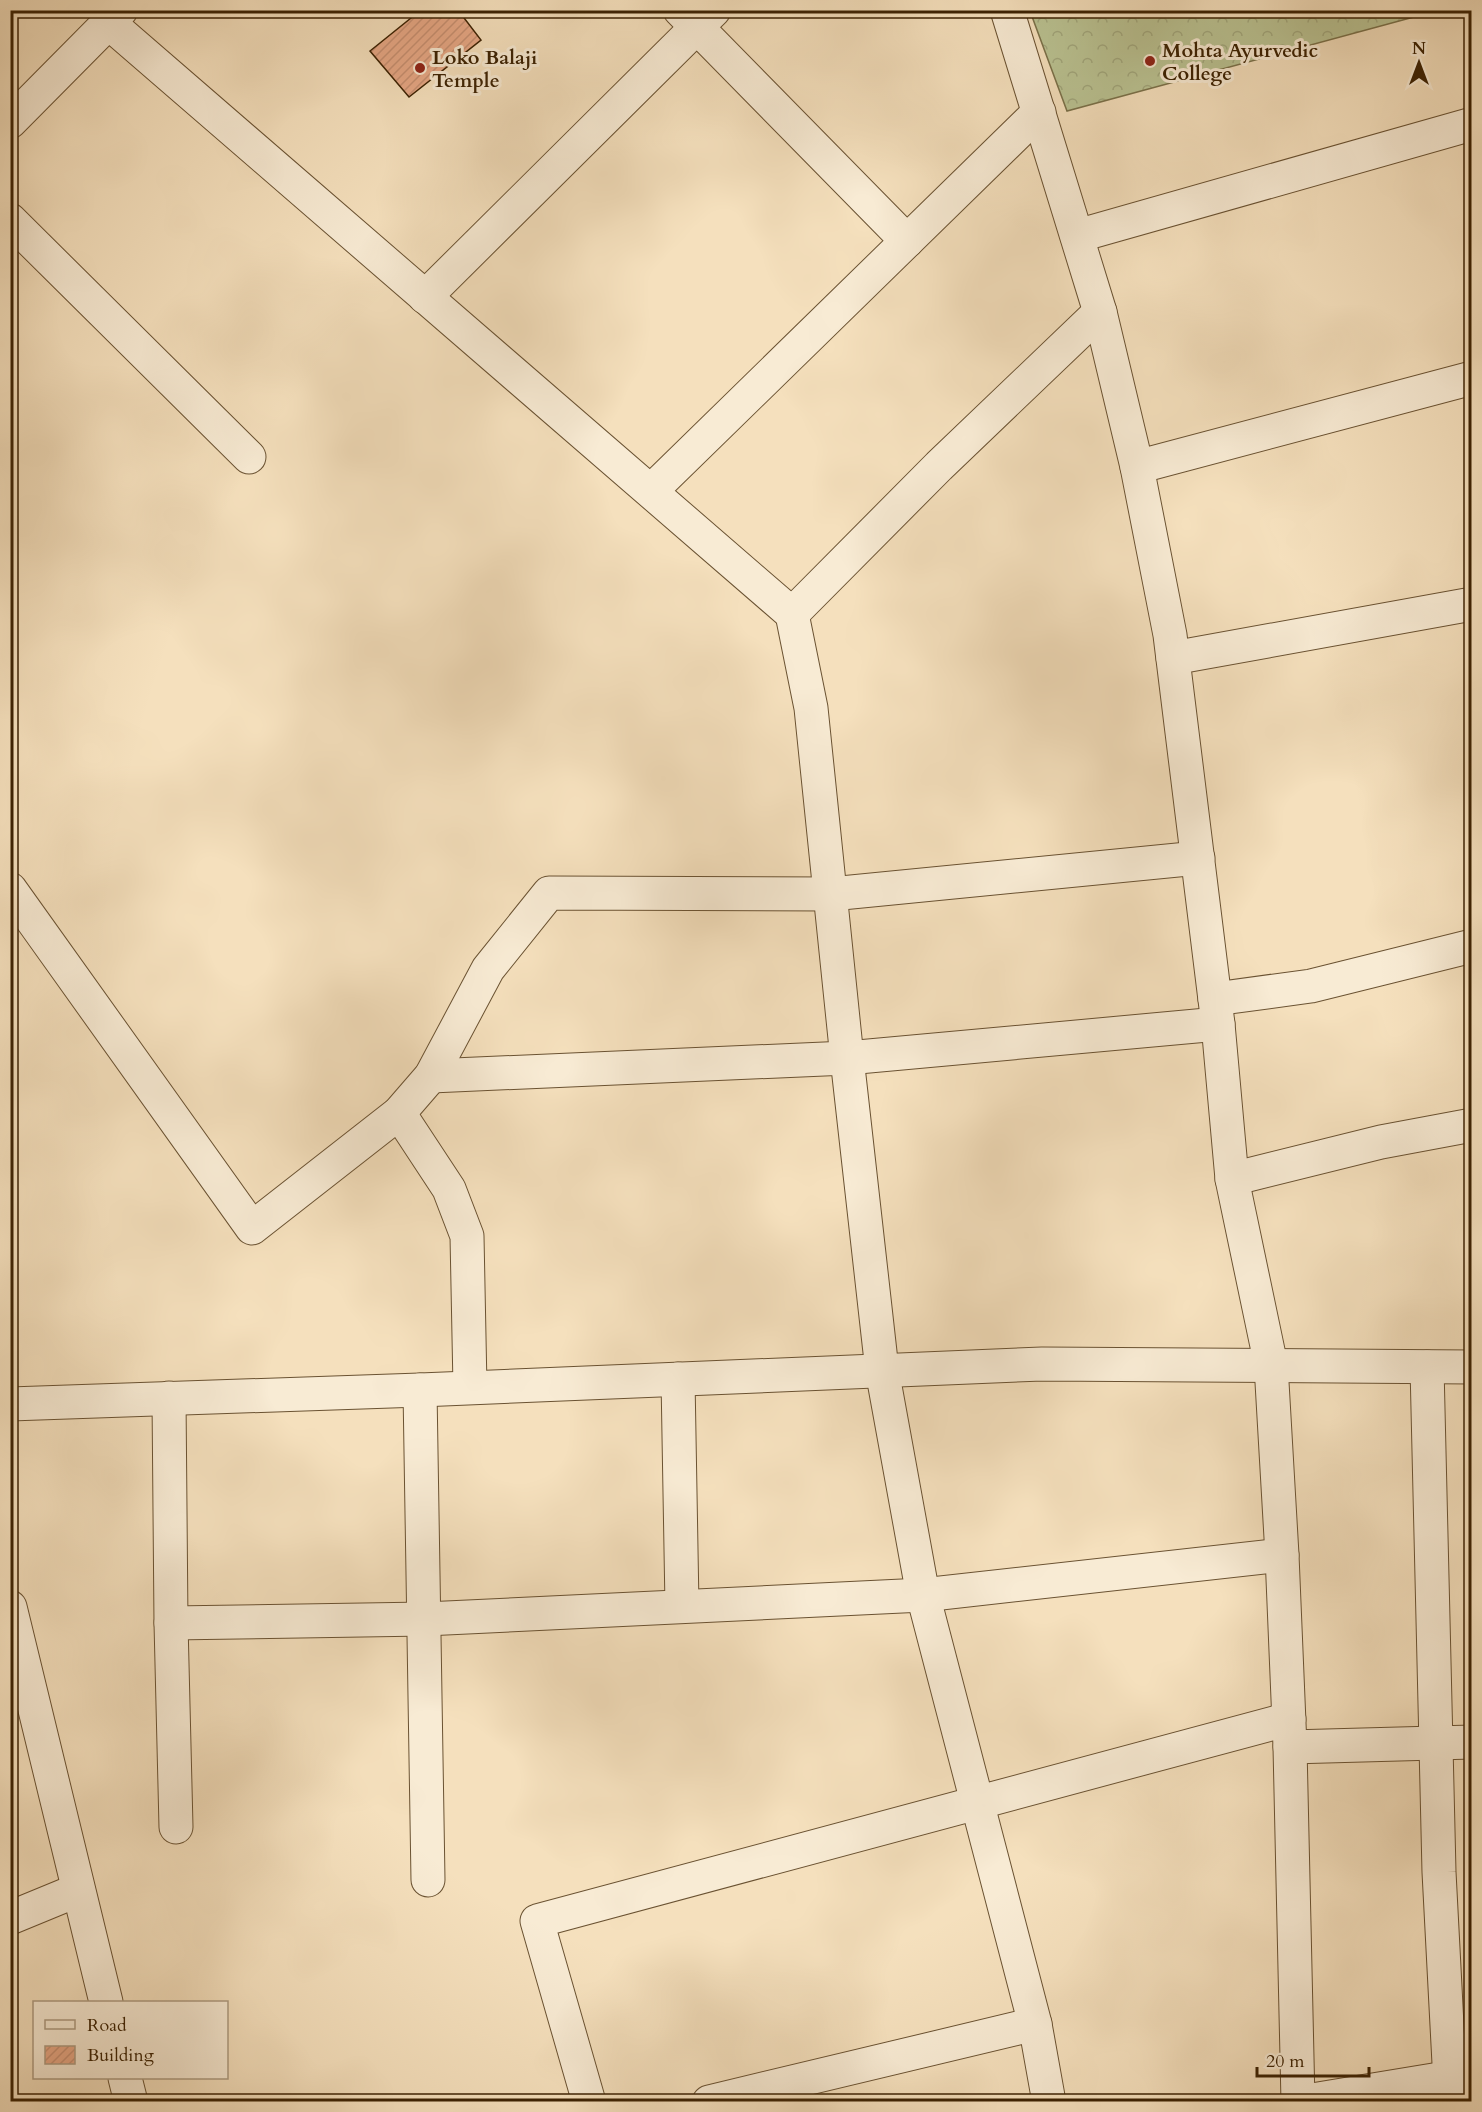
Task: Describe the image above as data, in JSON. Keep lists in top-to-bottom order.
{
  "places": ["Mohta Ayurvedic College", "Loko Balaji Temple"],
  "legend": ["Road", "Building"],
  "scale_bar": "20 m",
  "north": "top"
}
